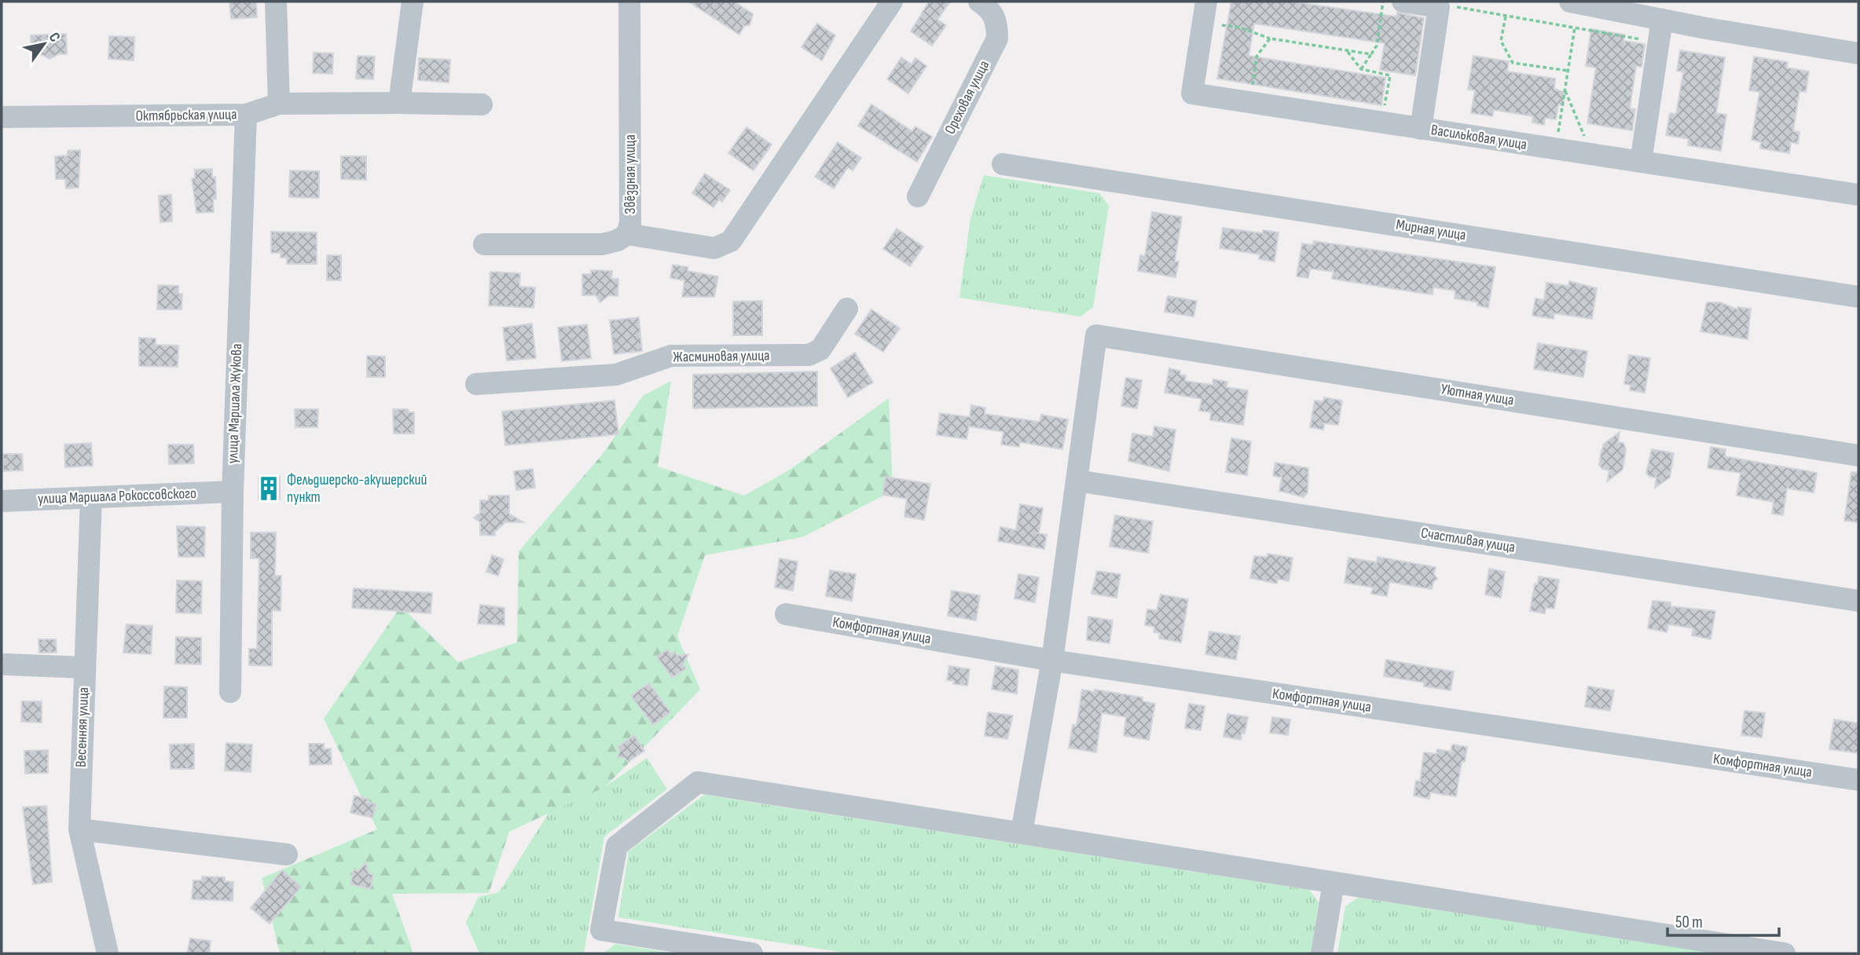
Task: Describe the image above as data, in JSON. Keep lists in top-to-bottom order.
{
  "streets": {
    "street": [
      "Ореховая улица",
      "Октябрьская улица",
      "Васильковая улица",
      "Звёздная улица",
      "Мирная улица",
      "Жасминовая улица",
      "Уютная улица",
      "улица Маршала Жукова",
      "улица Маршала Рокоссовского",
      "Счастливая улица",
      "Комфортная улица",
      "Весенняя улица"
    ]
  },
  "crossings": [
    ["Октябрьская улица", "улица Маршала Жукова"],
    ["Уютная улица", "Счастливая улица"],
    ["улица Маршала Жукова", "улица Маршала Рокоссовского"],
    ["улица Маршала Рокоссовского", "Весенняя улица"]
  ],
  "places": {
    "building": ["Фельдшерско-акушерский пункт"]
  },
  "scale_bar": "50 m",
  "north": "top right"
}
